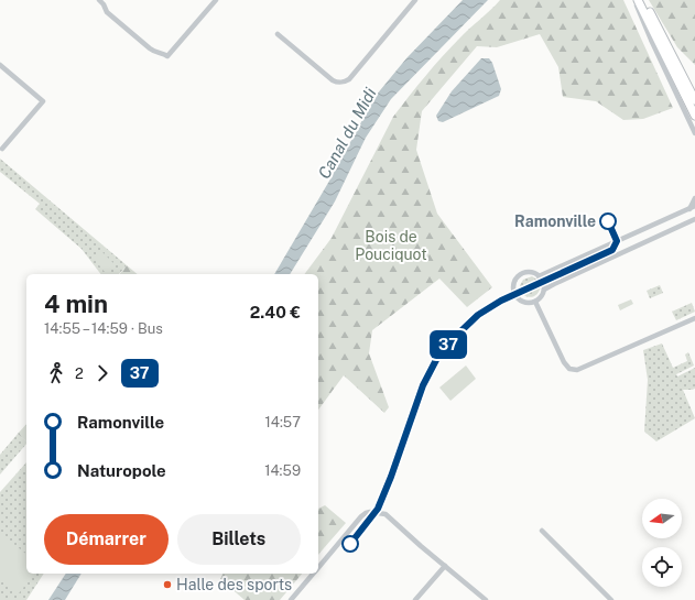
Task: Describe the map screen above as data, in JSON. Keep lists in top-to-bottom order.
{
  "water": ["Canal du Midi"],
  "parks": ["Bois de Pouciquot"],
  "places": ["Ramonville", "Halle des sports"],
  "lines": ["bus line 37"],
  "north": "left",
  "page": {
    "on_map": "37",
    "heading": ["4 min", "14:55 – 14:59 · Bus", "2.40 €"],
    "legs": ["2", "37"],
    "list": [
      {
        "name": "Ramonville",
        "value": "14:57"
      },
      {
        "name": "Naturopole",
        "value": "14:59"
      }
    ],
    "buttons": ["Démarrer", "Billets"]
  }
}
